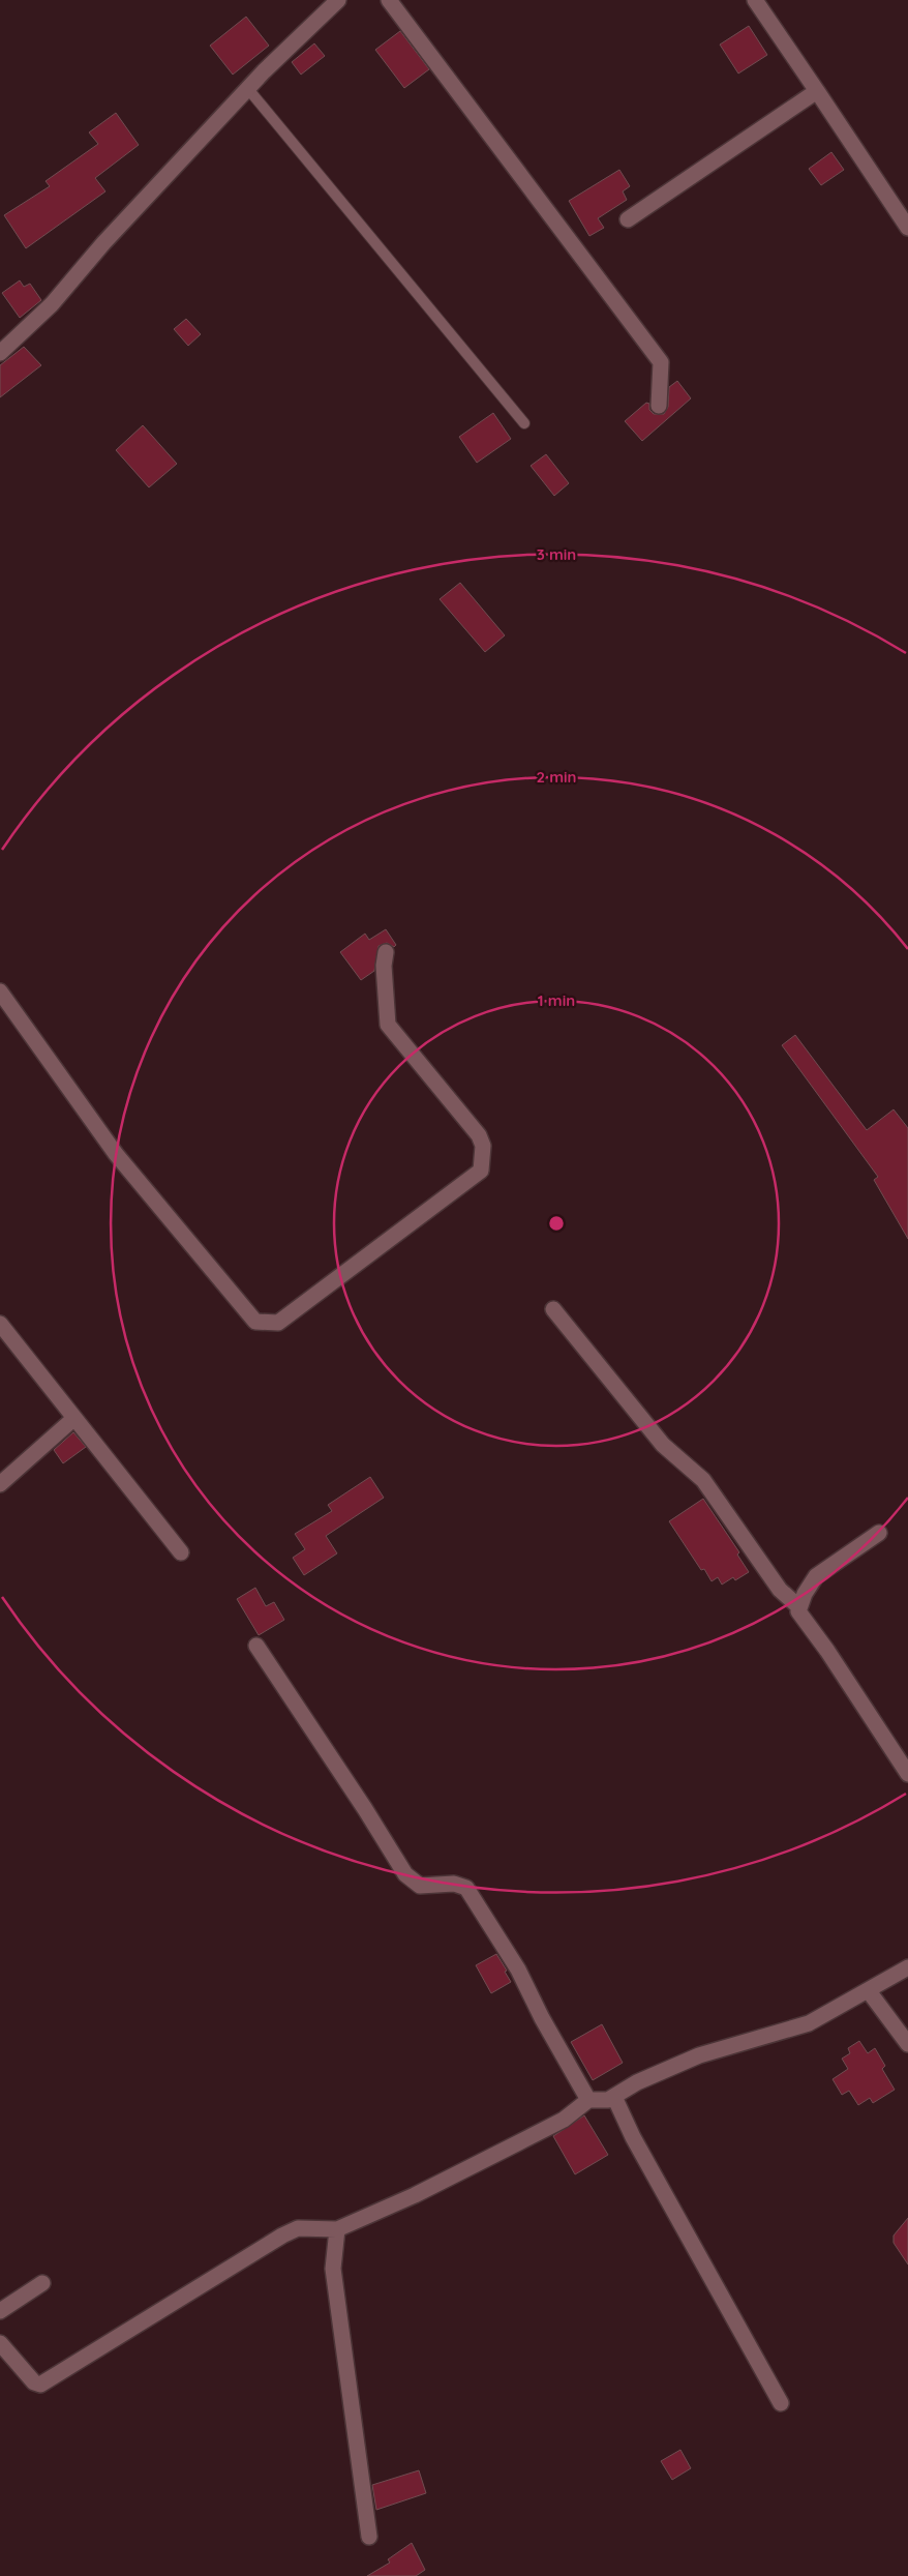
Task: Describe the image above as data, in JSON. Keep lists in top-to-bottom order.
{
  "rings": ["3 min", "2 min", "1 min"]
}
